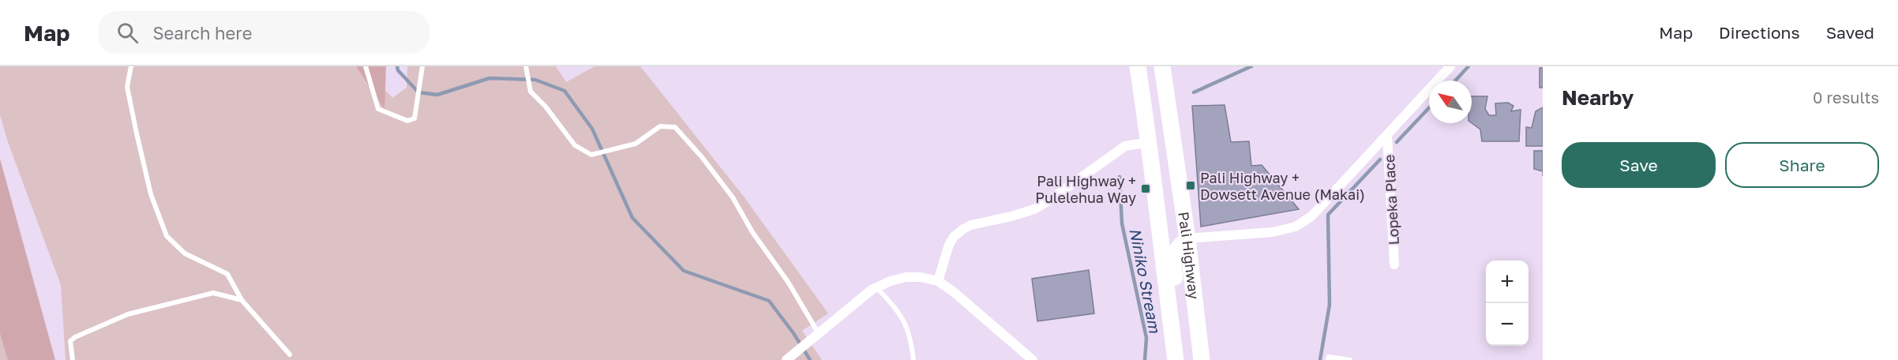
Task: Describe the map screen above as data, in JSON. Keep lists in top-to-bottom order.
{
  "streets": {
    "highway": ["Pali Highway"],
    "street": ["Lopeka Place"]
  },
  "water": ["Niniko Stream"],
  "places": {
    "transit": ["Pali Highway + Dowsett Avenue (Makai)", "Pali Highway + Pulelehua Way"]
  },
  "north": "top left",
  "page": {
    "header": "Map",
    "search": "Search here",
    "nav": ["Map", "Directions", "Saved"],
    "heading": ["Nearby", "0 results"],
    "buttons": ["Save", "Share"],
    "map_buttons": ["+", "−"]
  }
}
